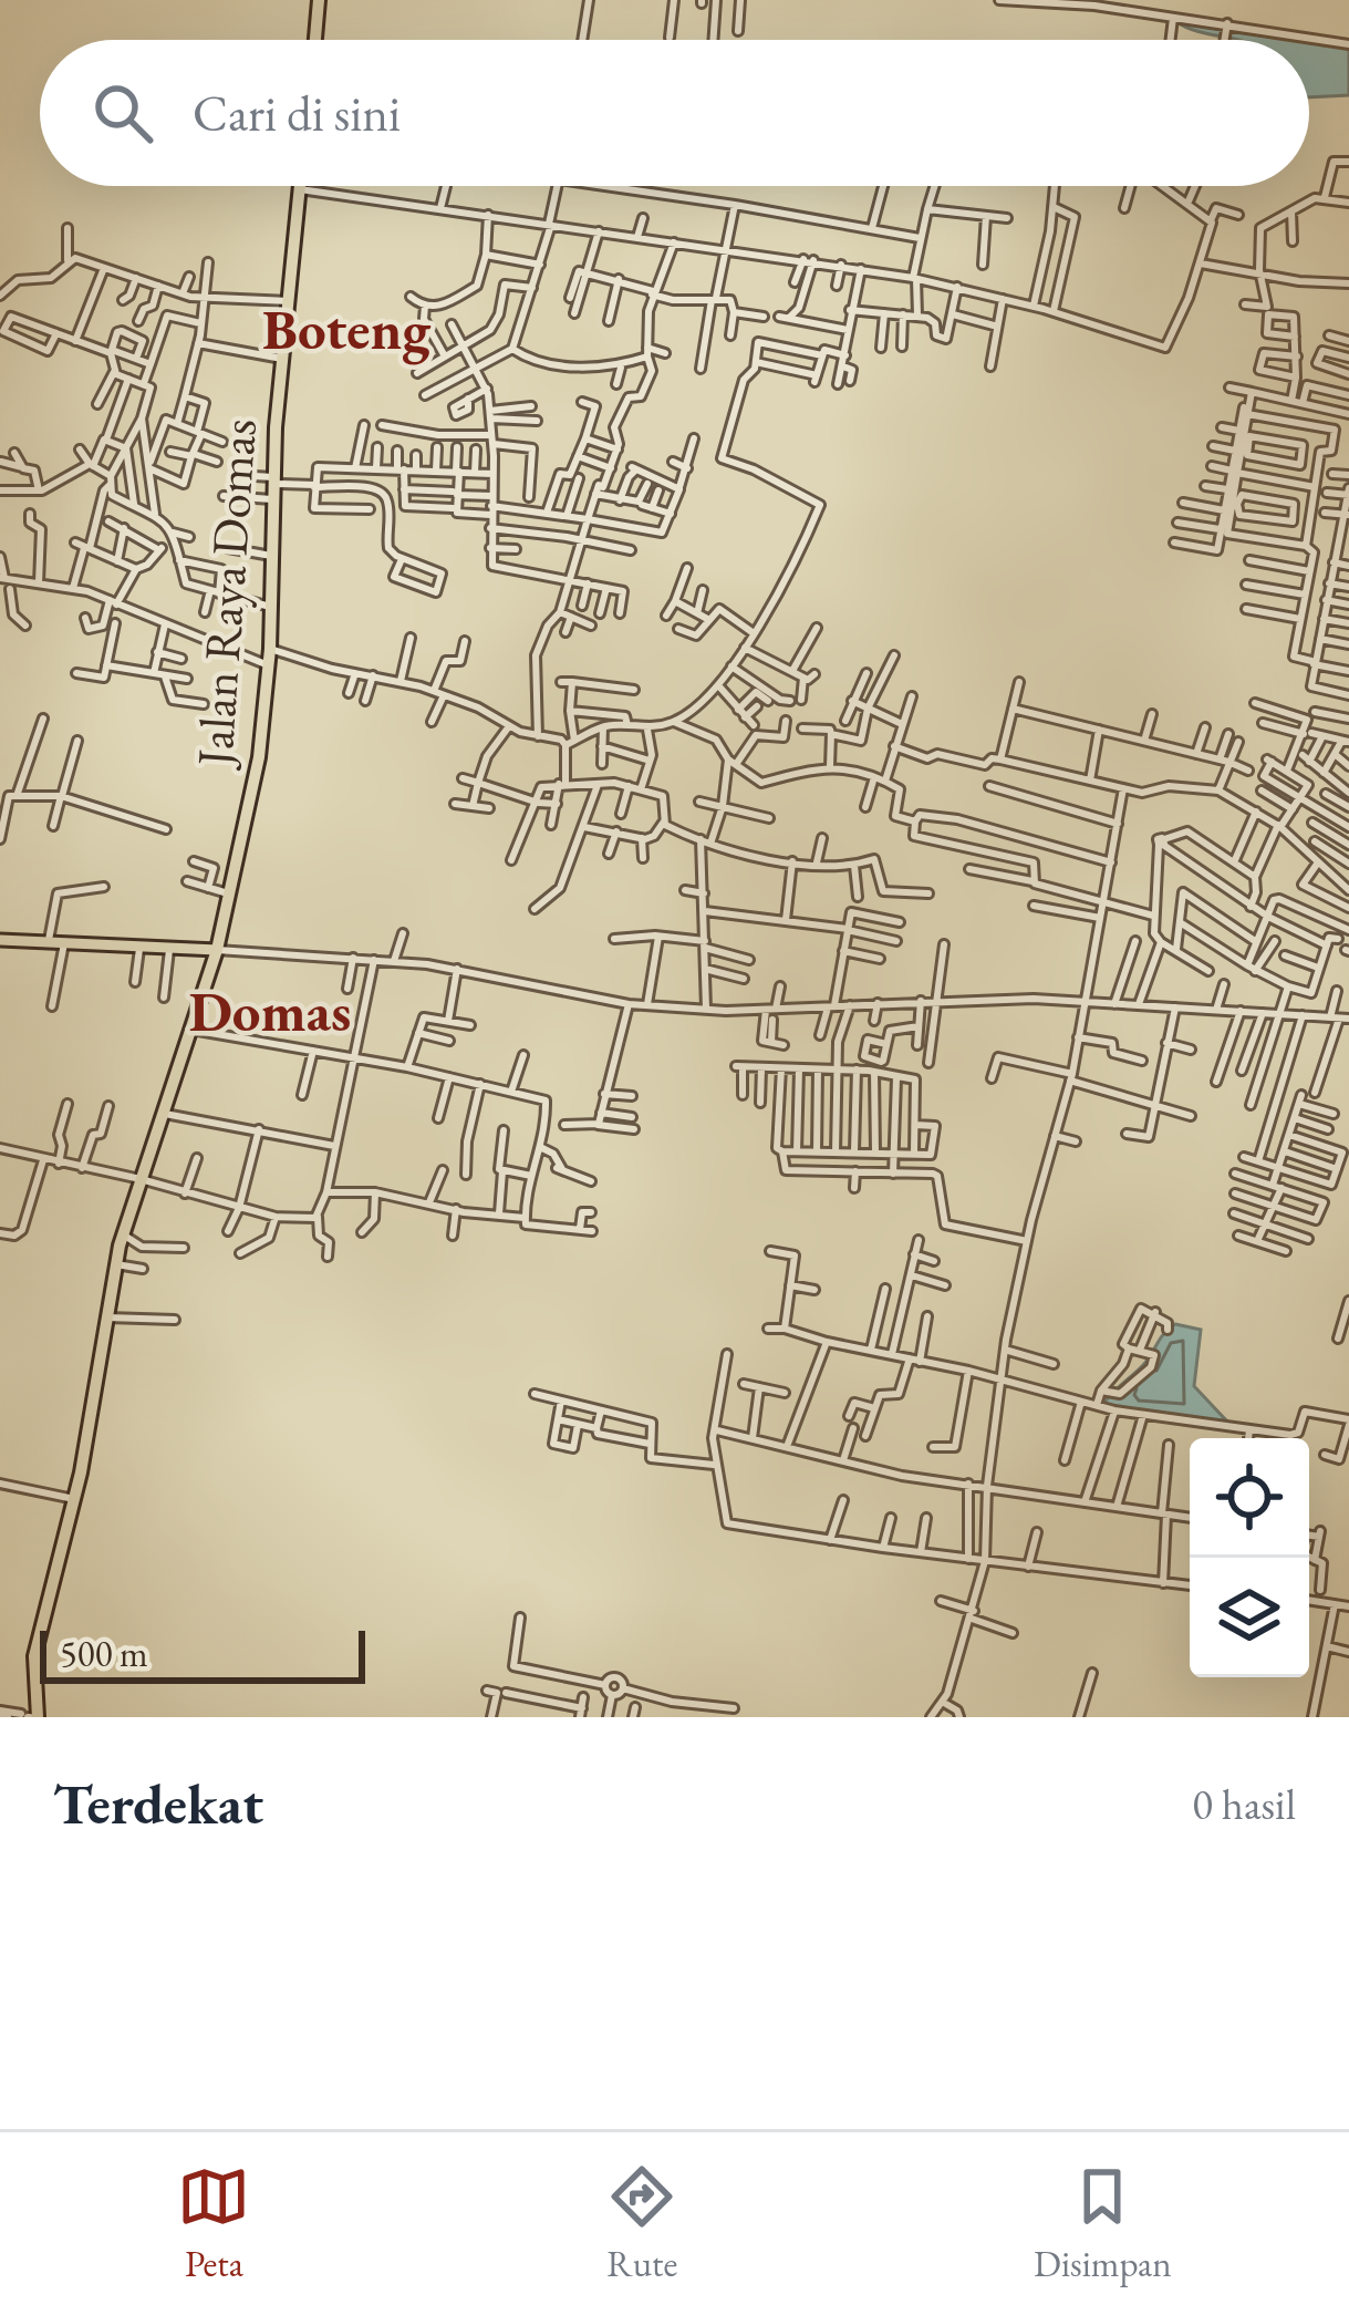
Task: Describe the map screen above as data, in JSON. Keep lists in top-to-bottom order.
{
  "streets": {
    "highway": ["Jalan Raya Domas"]
  },
  "districts": ["Boteng", "Domas"],
  "scale_bar": "500 m",
  "page": {
    "search": "Cari di sini",
    "scale": "500 m",
    "heading": ["Terdekat", "0 hasil"],
    "nav": ["Peta", "Rute", "Disimpan"]
  }
}
